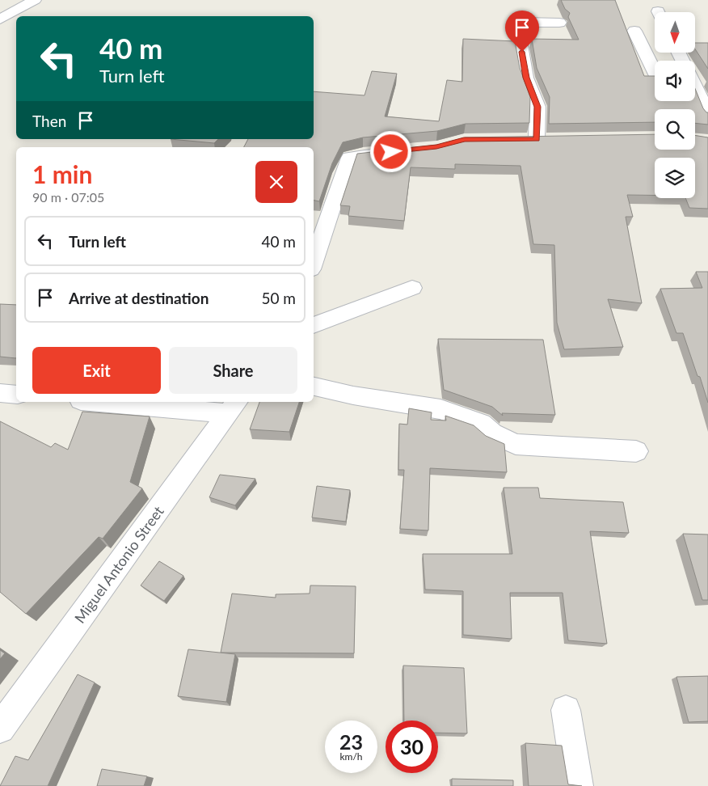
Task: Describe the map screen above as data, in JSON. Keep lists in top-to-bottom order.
{
  "streets": {
    "street": ["Miguel Antonio Street"]
  },
  "north": "bottom",
  "page": {
    "turn": ["40 m", "Turn left"],
    "then": "Then",
    "heading": ["1 min", "90 m · 07:05"],
    "list": [
      {
        "name": "Turn left",
        "value": "40 m"
      },
      {
        "name": "Arrive at destination",
        "value": "50 m"
      }
    ],
    "buttons": ["Exit", "Share"],
    "speed": "23 km/h",
    "limit": "30"
  }
}
